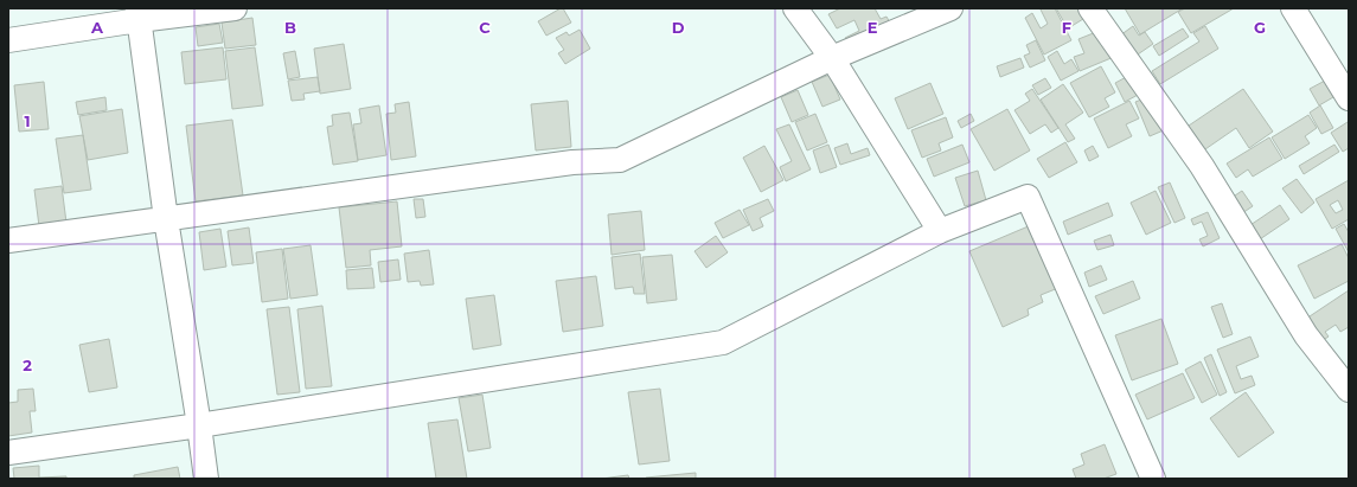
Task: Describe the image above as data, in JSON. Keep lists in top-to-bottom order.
{
  "grid": {
    "columns": [
      "A",
      "B",
      "C",
      "D",
      "E",
      "F",
      "G"
    ],
    "rows": ["1", "2"]
  }
}
